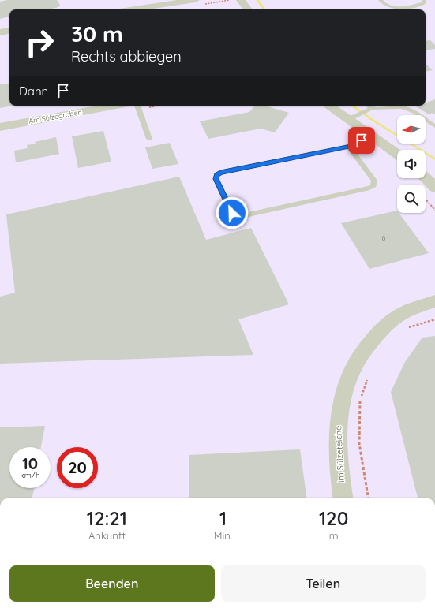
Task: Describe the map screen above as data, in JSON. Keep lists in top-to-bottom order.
{
  "streets": {
    "street": ["Am Sülzegraben", "Im Sülzeteiche"]
  },
  "house_numbers": ["6"],
  "north": "left",
  "page": {
    "turn": ["30 m", "Rechts abbiegen"],
    "then": "Dann",
    "speed": "10 km/h",
    "limit": "20",
    "eta": [
      "12:21",
      "Ankunft",
      "1",
      "Min.",
      "120",
      "m"
    ],
    "buttons": ["Beenden", "Teilen"]
  }
}
